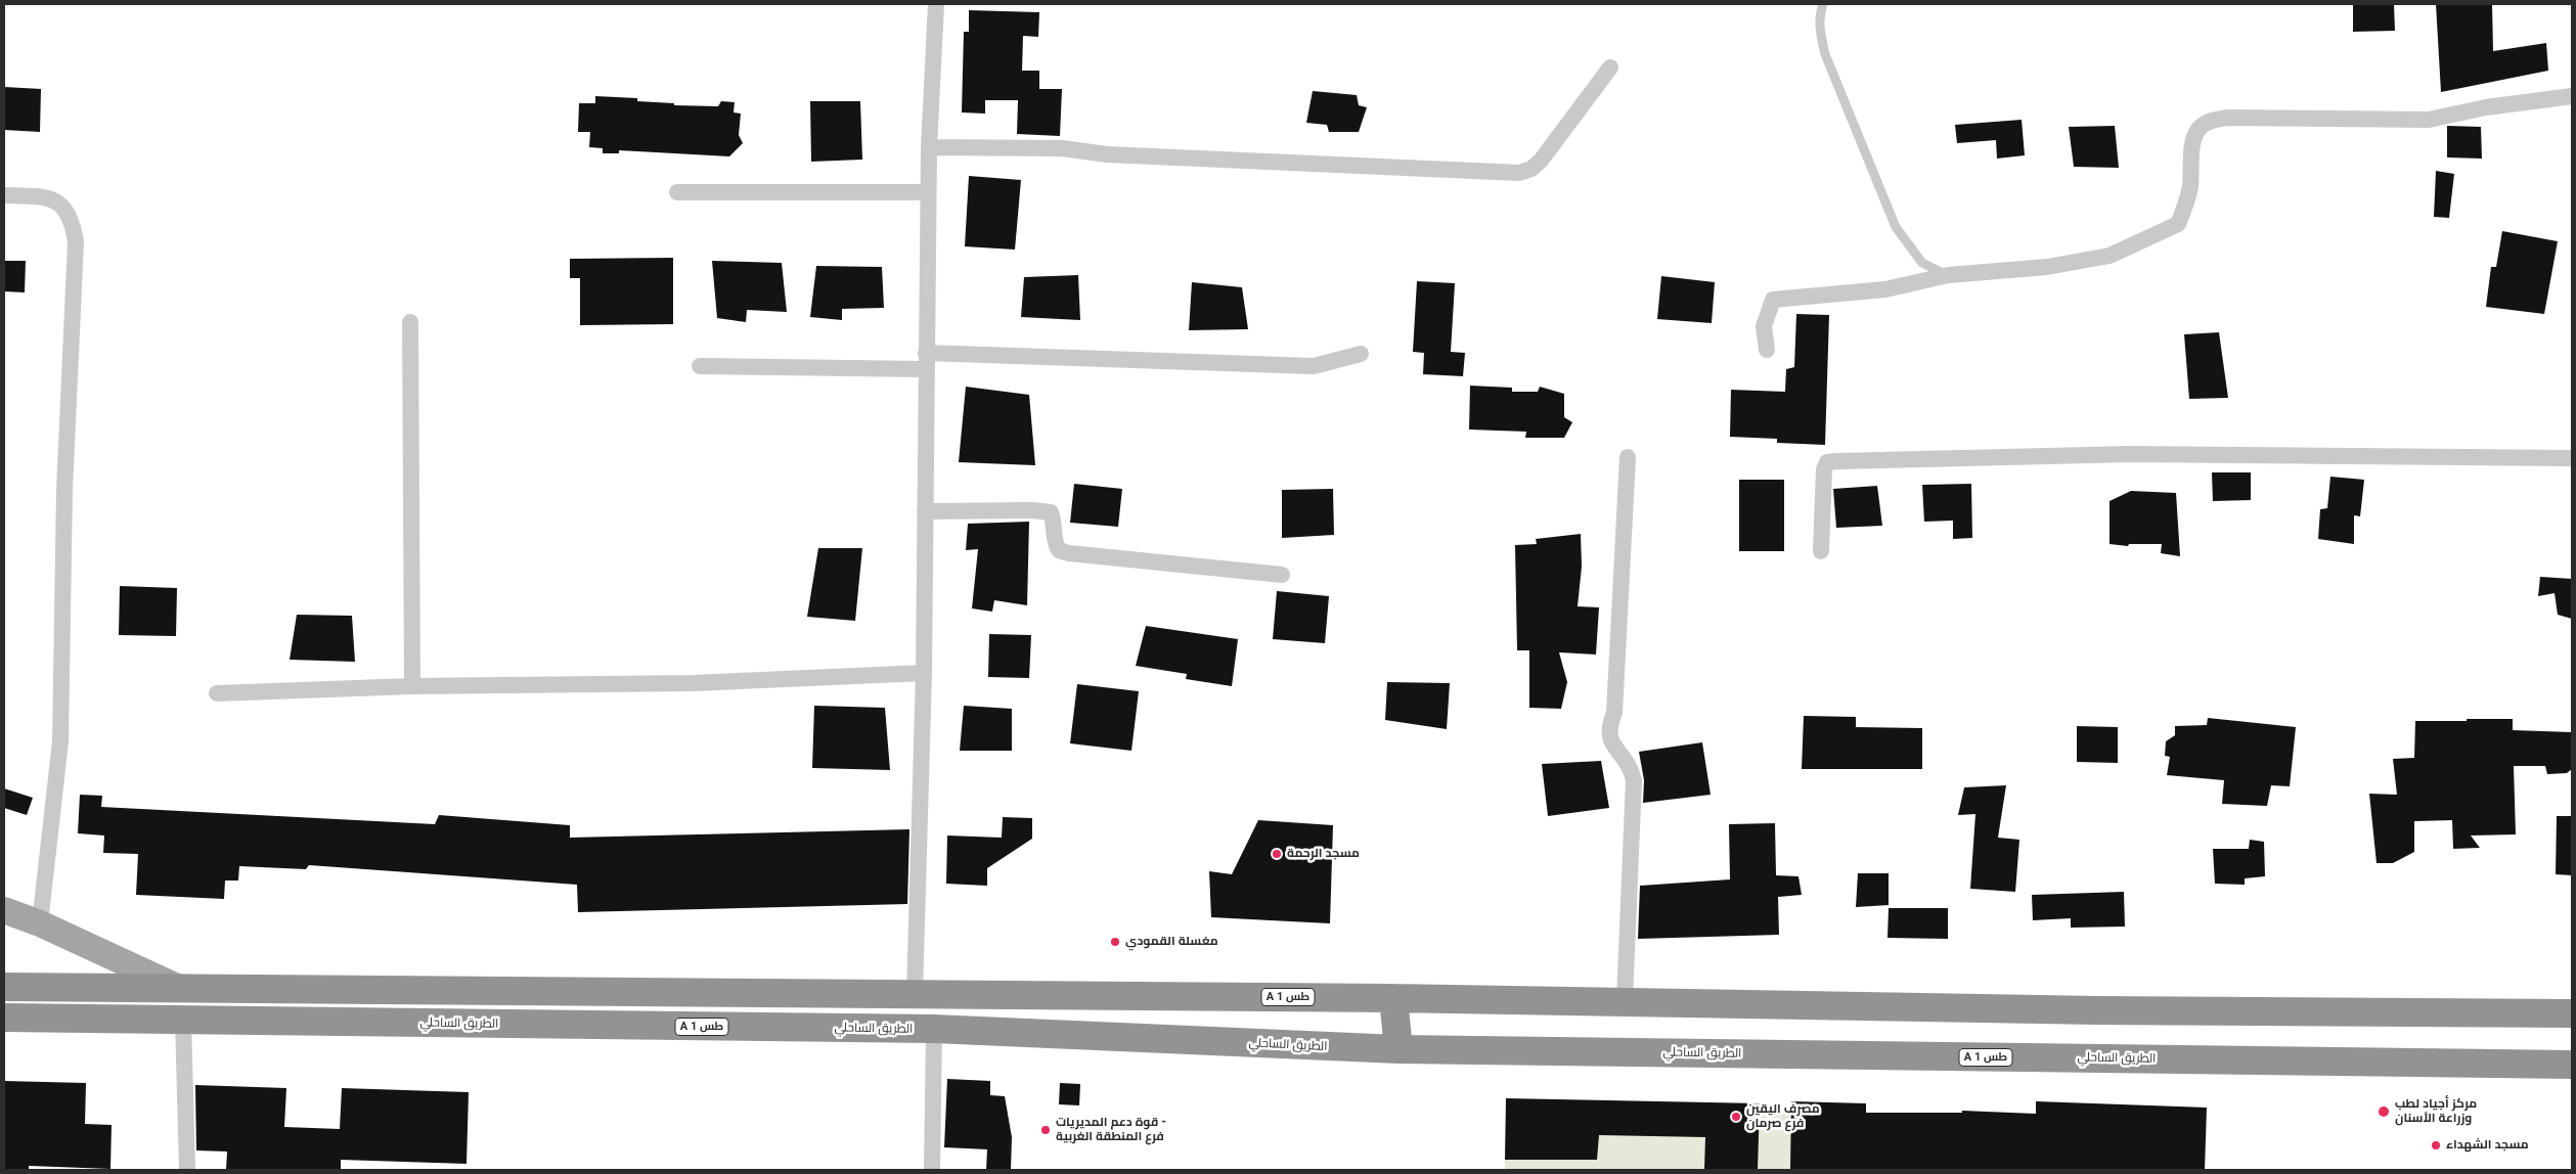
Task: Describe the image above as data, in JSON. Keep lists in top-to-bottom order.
{
  "streets": {
    "highway": ["A 1 طس", "الطريق الساحلي"]
  },
  "places": [
    "مسجد الرحمة",
    "مغسلة القمودي",
    "مركز أجياد لطب وزراعة الأسنان",
    "مصرف اليقين فرع صرمان",
    "قوة دعم المديريات - فرع المنطقة الغربية",
    "مسجد الشهداء"
  ]
}
